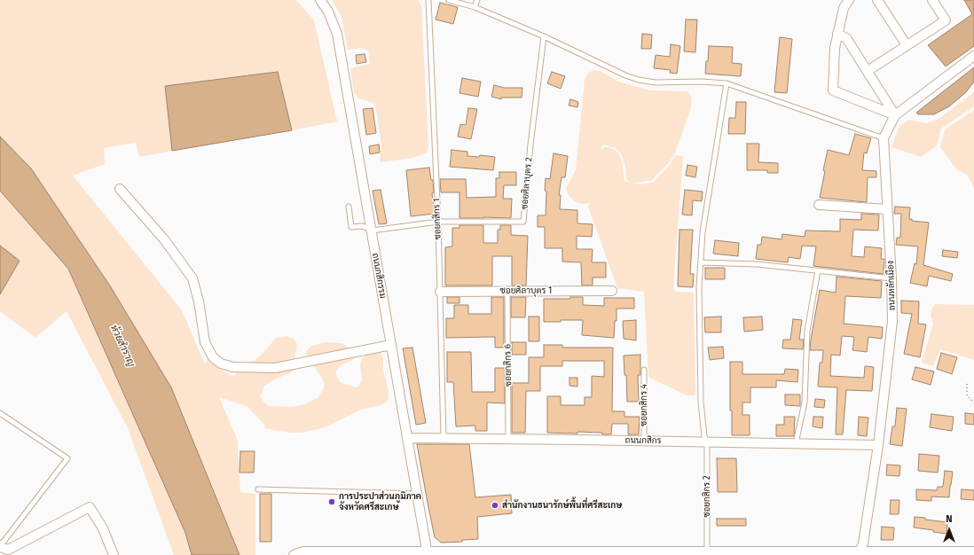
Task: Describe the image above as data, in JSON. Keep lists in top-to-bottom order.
{
  "streets": {
    "street": [
      "ถนนกสิกรรม",
      "ถนนหลักเมือง",
      "ซอยศิลาบุตร 1",
      "ถนนกสิกร"
    ],
    "lane": [
      "ซอยศิลาบุตร 2",
      "ซอยกสิกร 1",
      "ซอยกสิกร 6",
      "ซอยกสิกร 4",
      "ซอยกสิกร 2"
    ]
  },
  "crossings": [
    ["ซอยศิลาบุตร 2", "ซอยกสิกร 1"],
    ["ซอยศิลาบุตร 2", "ถนนกสิกรรม"],
    ["ซอยกสิกร 1", "ซอยศิลาบุตร 1"],
    ["ซอยกสิกร 1", "ถนนกสิกร"],
    ["ถนนกสิกรรม", "ถนนกสิกร"],
    ["ถนนหลักเมือง", "ถนนกสิกร"],
    ["ซอยศิลาบุตร 1", "ซอยกสิกร 6"],
    ["ซอยกสิกร 6", "ถนนกสิกร"],
    ["ซอยกสิกร 4", "ถนนกสิกร"],
    ["ถนนกสิกร", "ซอยกสิกร 2"]
  ],
  "water": ["ห้วยสำราญ"],
  "places": ["การประปาส่วนภูมิภาค จังหวัดศรีสะเกษ", "สำนักงานธนารักษ์พื้นที่ศรีสะเกษ"],
  "north": "top"
}
